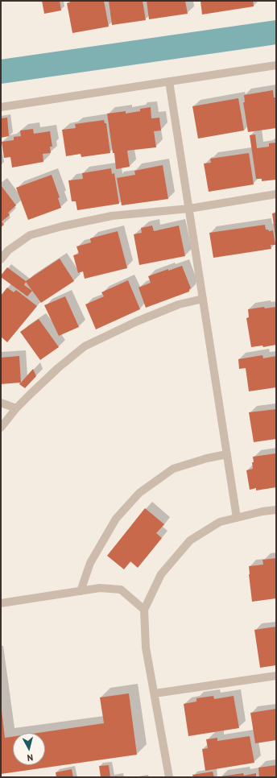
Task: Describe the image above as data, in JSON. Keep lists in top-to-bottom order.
{
  "north": "bottom"
}
